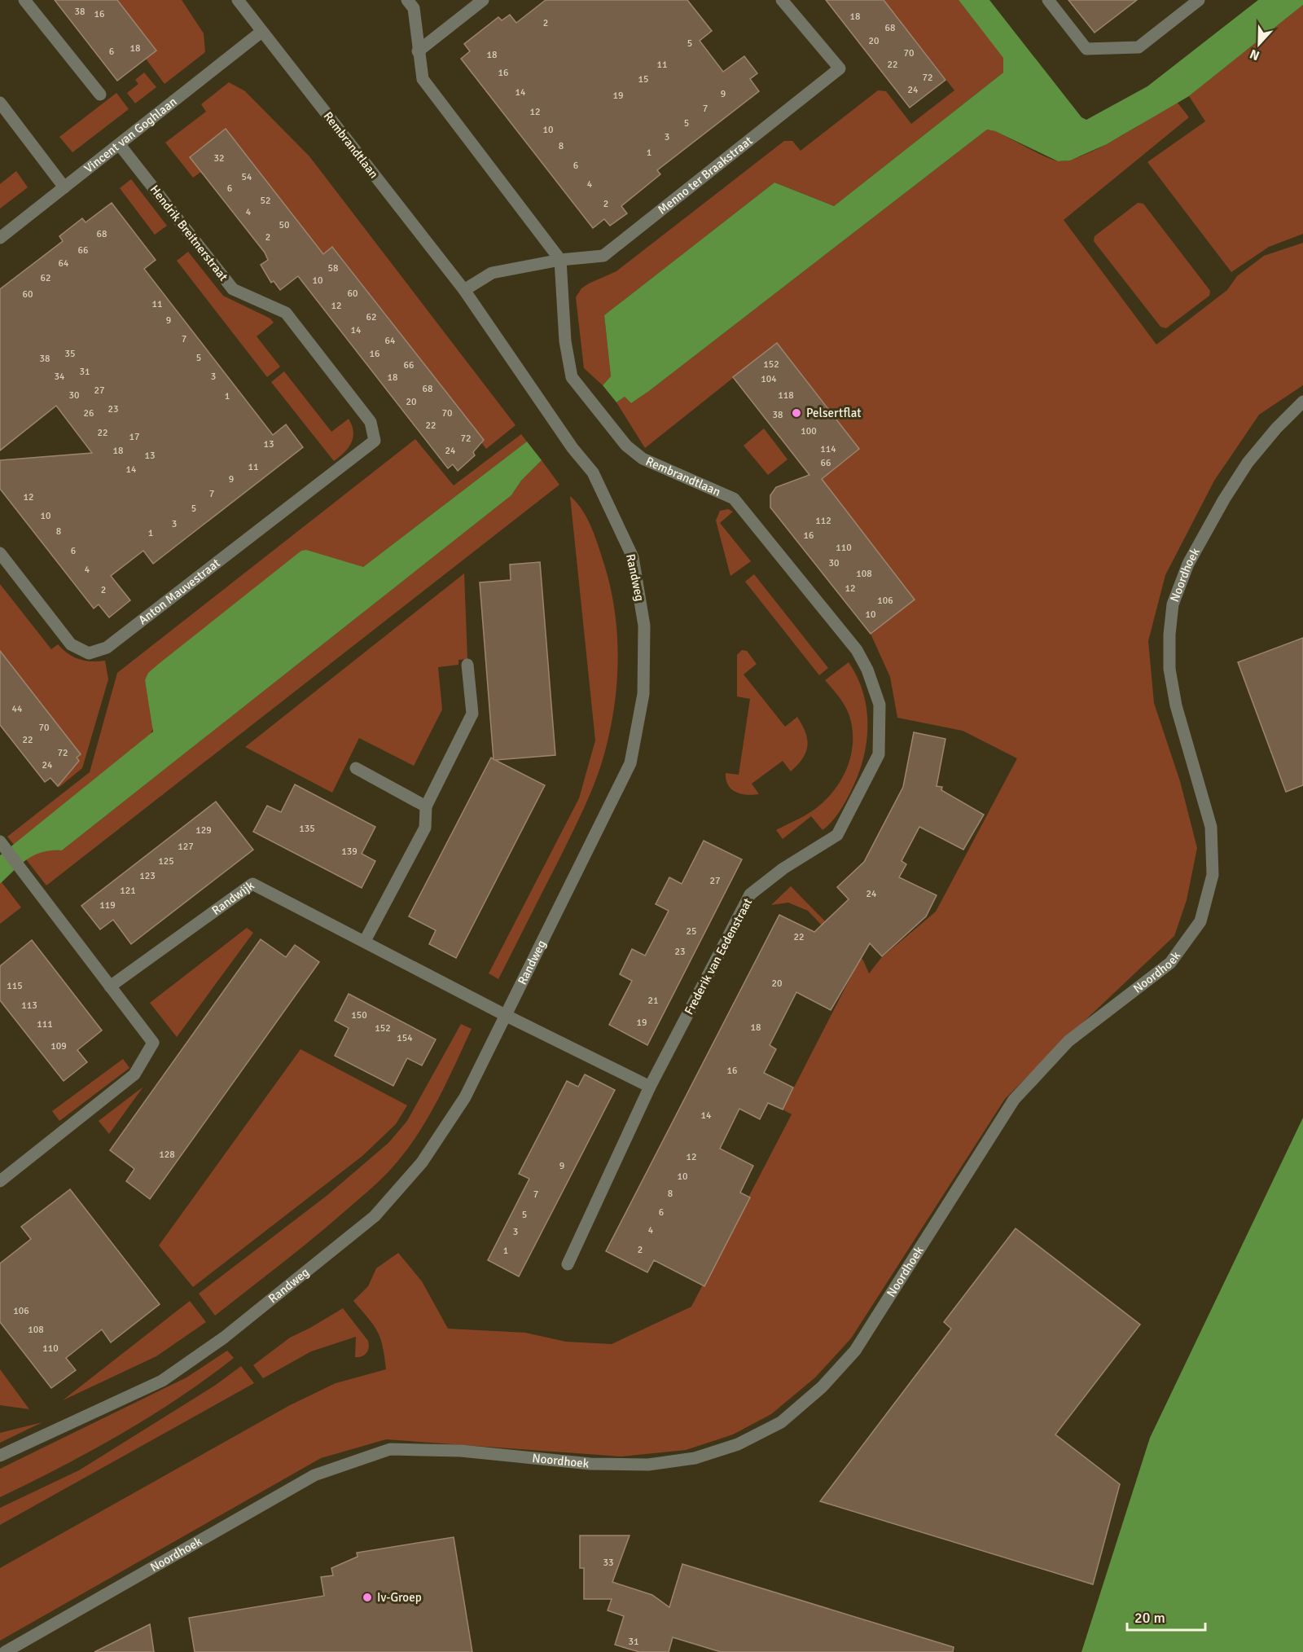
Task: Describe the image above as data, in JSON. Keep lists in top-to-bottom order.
{
  "streets": {
    "street": [
      "Vincent van Goghlaan",
      "Rembrandtlaan",
      "Menno ter Braakstraat",
      "Hendrik Breitnerstraat",
      "Noordhoek",
      "Randweg",
      "Anton Mauvestraat",
      "Randwijk",
      "Frederik van Eedenstraat"
    ]
  },
  "crossings": [
    ["Vincent van Goghlaan", "Rembrandtlaan"],
    ["Vincent van Goghlaan", "Hendrik Breitnerstraat"],
    ["Rembrandtlaan", "Menno ter Braakstraat"],
    ["Rembrandtlaan", "Randweg"],
    ["Rembrandtlaan", "Frederik van Eedenstraat"],
    ["Menno ter Braakstraat", "Randweg"],
    ["Hendrik Breitnerstraat", "Anton Mauvestraat"],
    ["Randweg", "Randwijk"]
  ],
  "places": ["Pelsertflat", "Iv-Groep"],
  "house_numbers": [
    "38",
    "16",
    "18",
    "2",
    "68",
    "20",
    "5",
    "18",
    "6",
    "70",
    "18",
    "11",
    "22",
    "16",
    "72",
    "15",
    "24",
    "14",
    "9",
    "19",
    "7",
    "12",
    "5",
    "10",
    "3",
    "8",
    "1",
    "32",
    "6",
    "54",
    "4",
    "6",
    "52",
    "2",
    "4",
    "50",
    "68",
    "2",
    "66",
    "64",
    "58",
    "62",
    "10",
    "60",
    "60",
    "11",
    "12",
    "62",
    "9",
    "14",
    "7",
    "64",
    "35",
    "16",
    "5",
    "38",
    "152",
    "66",
    "31",
    "34",
    "3",
    "18",
    "104",
    "68",
    "27",
    "30",
    "118",
    "1",
    "20",
    "23",
    "26",
    "70",
    "38",
    "22",
    "100",
    "22",
    "17",
    "72",
    "13",
    "114",
    "18",
    "24",
    "13",
    "66",
    "11",
    "14",
    "9",
    "7",
    "12",
    "5",
    "10",
    "112",
    "3",
    "8",
    "1",
    "16",
    "110",
    "6",
    "30",
    "4",
    "108",
    "12",
    "2",
    "106",
    "10",
    "44",
    "70",
    "22",
    "72",
    "24",
    "135",
    "129",
    "127",
    "139",
    "125",
    "123",
    "27",
    "121",
    "24",
    "119",
    "25",
    "22",
    "23",
    "20",
    "115",
    "21",
    "113",
    "150",
    "19",
    "111",
    "18",
    "152",
    "154",
    "109",
    "16",
    "14",
    "128",
    "12",
    "9",
    "10",
    "8",
    "7",
    "6",
    "5",
    "4",
    "3",
    "2",
    "1",
    "106",
    "108",
    "110",
    "33",
    "31"
  ],
  "scale_bar": "20 m",
  "north": "bottom"
}
